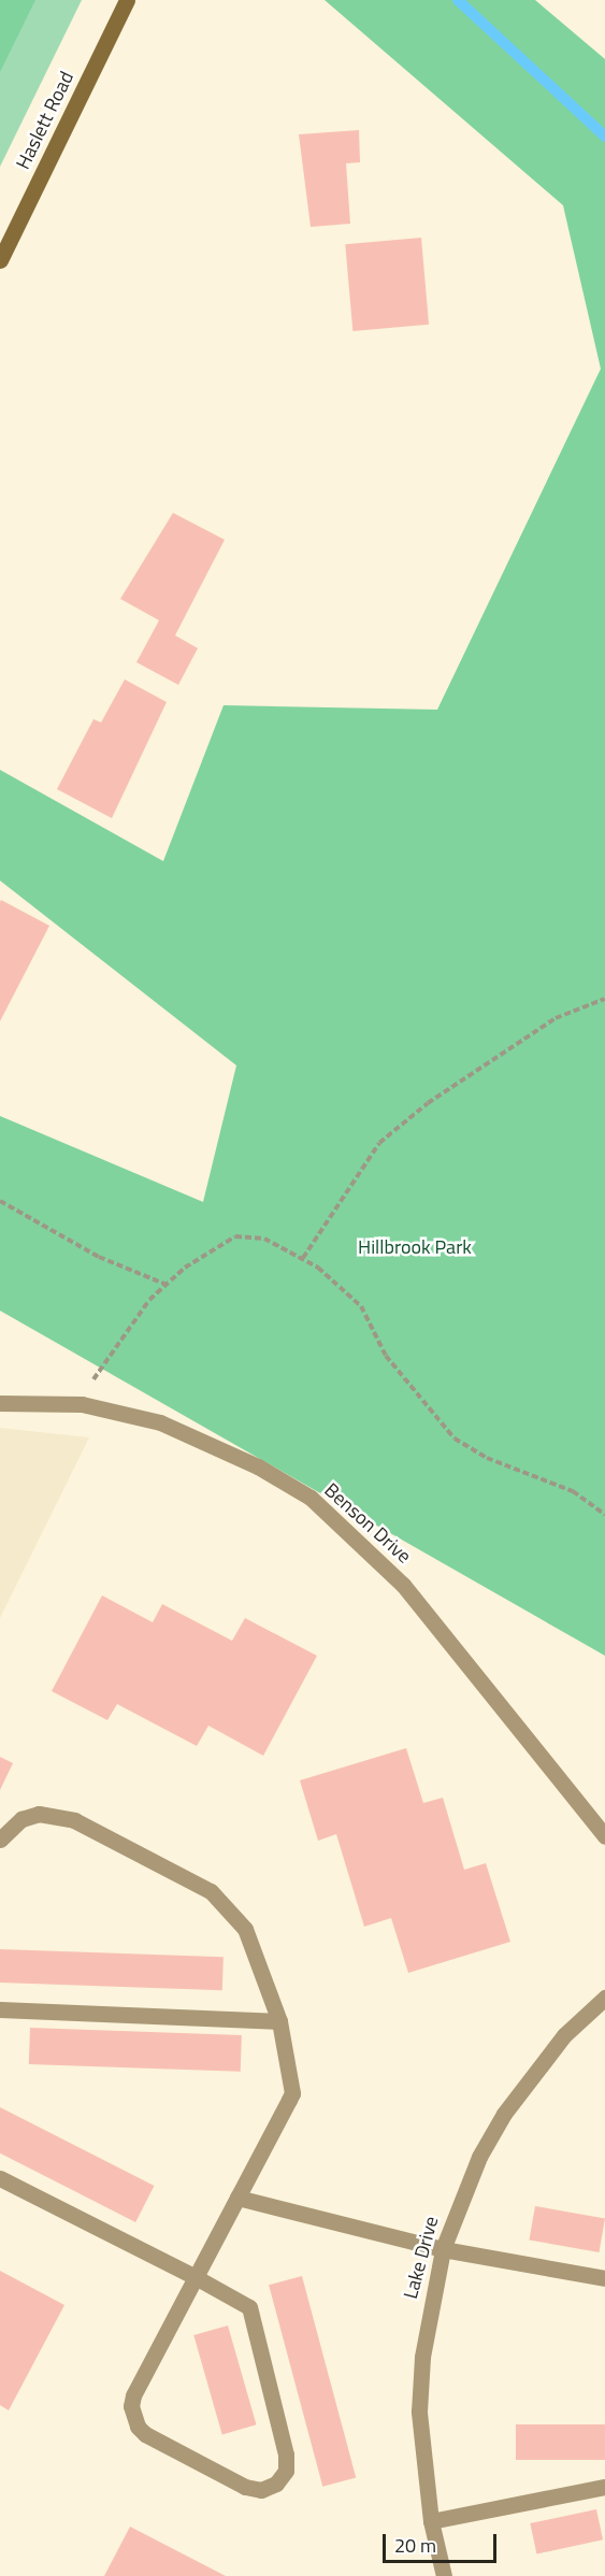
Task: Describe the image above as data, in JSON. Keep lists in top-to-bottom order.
{
  "streets": {
    "main road": ["Haslett Road"],
    "street": ["Benson Drive", "Lake Drive"]
  },
  "parks": ["Hillbrook Park"],
  "scale_bar": "20 m"
}
